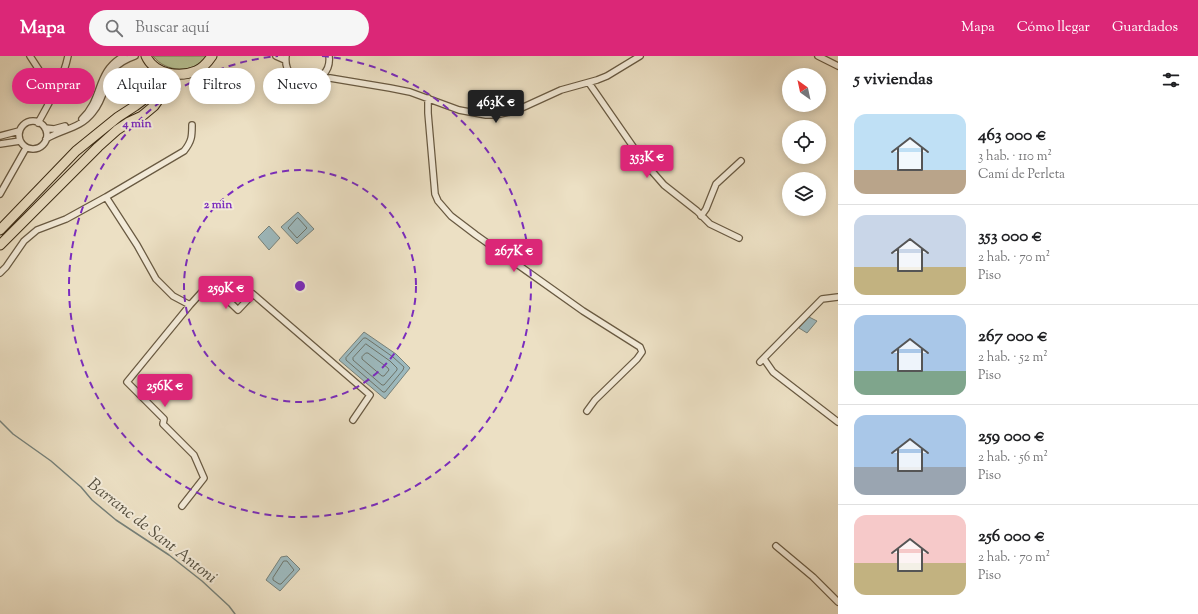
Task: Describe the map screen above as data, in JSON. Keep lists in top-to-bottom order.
{
  "water": ["Barranc de Sant Antoni"],
  "north": "top left",
  "page": {
    "header": "Mapa",
    "search": "Buscar aquí",
    "nav": ["Mapa", "Cómo llegar", "Guardados"],
    "heading": "5 viviendas",
    "chip": [
      "Comprar",
      "Alquilar",
      "Filtros",
      "Nuevo"
    ],
    "price": [
      "463K €",
      "353K €",
      "267K €",
      "259K €",
      "256K €"
    ],
    "list": [
      {
        "name": "463 000 €",
        "note": "3 hab. · 110 m² · Camí de Perleta"
      },
      {
        "name": "353 000 €",
        "note": "2 hab. · 70 m² · Piso"
      },
      {
        "name": "267 000 €",
        "note": "2 hab. · 52 m² · Piso"
      },
      {
        "name": "259 000 €",
        "note": "2 hab. · 56 m² · Piso"
      },
      {
        "name": "256 000 €",
        "note": "2 hab. · 70 m² · Piso"
      }
    ]
  },
  "rings": ["4 min", "2 min"]
}
